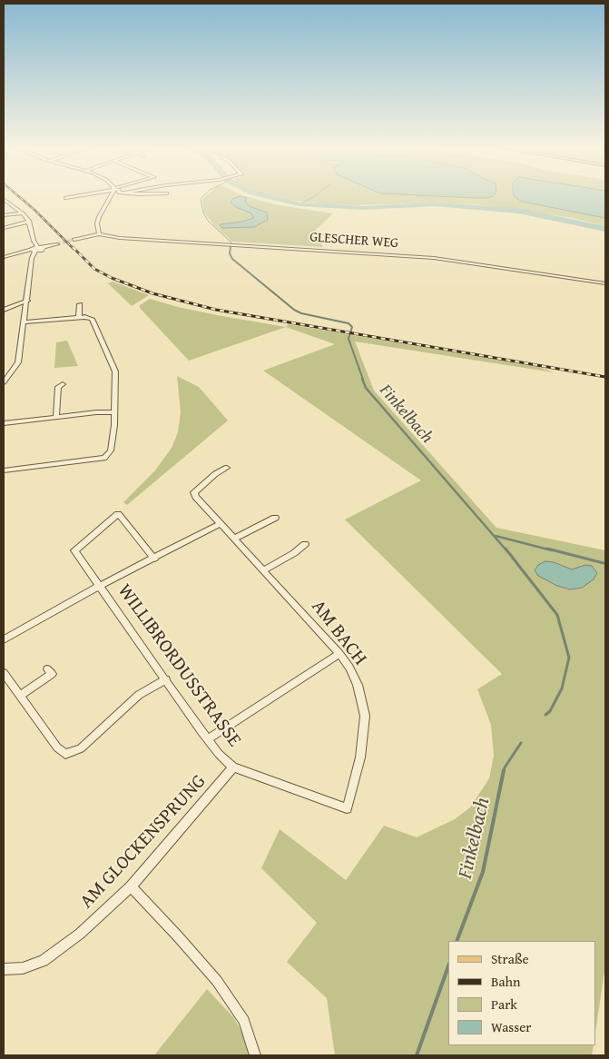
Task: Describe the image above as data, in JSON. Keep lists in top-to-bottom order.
{
  "streets": {
    "street": [
      "GLESCHER WEG",
      "AM BACH",
      "WILLIBRORDUSSTRASSE",
      "AM GLOCKENSPRUNG"
    ]
  },
  "crossings": [
    ["AM BACH", "WILLIBRORDUSSTRASSE"],
    ["WILLIBRORDUSSTRASSE", "AM GLOCKENSPRUNG"]
  ],
  "water": ["Finkelbach"],
  "legend": [
    "Straße",
    "Bahn",
    "Park",
    "Wasser"
  ]
}
